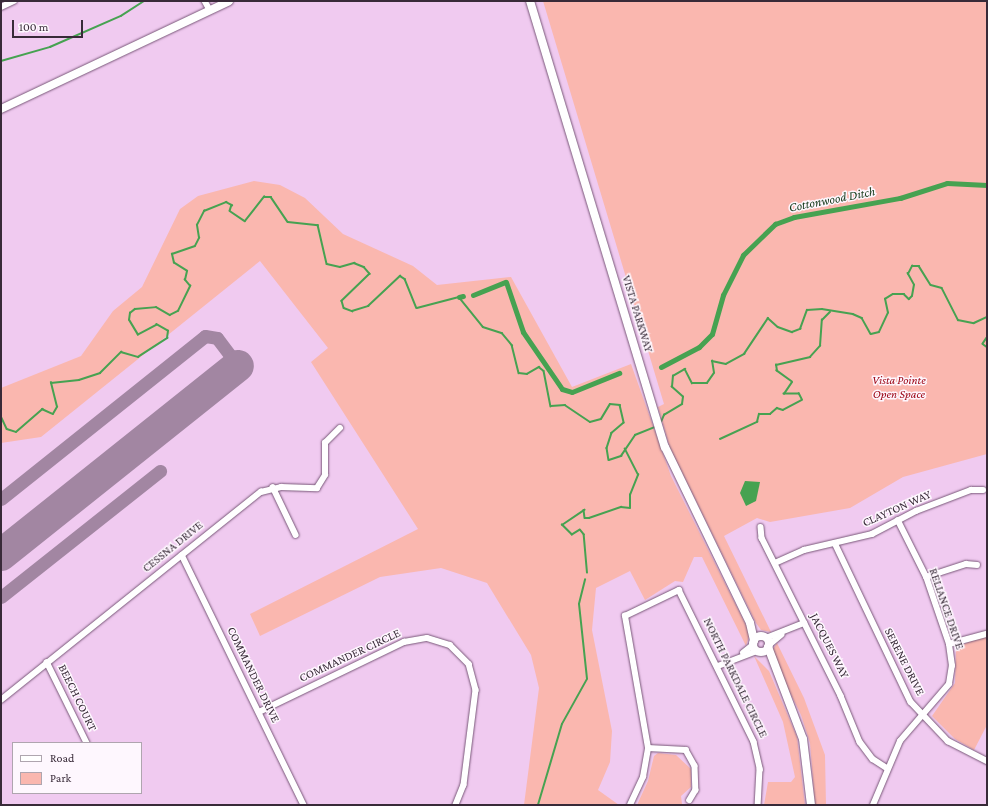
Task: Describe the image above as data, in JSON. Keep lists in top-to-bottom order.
{
  "streets": {
    "street": [
      "VISTA PARKWAY",
      "CLAYTON WAY",
      "CESSNA DRIVE",
      "RELIANCE DRIVE",
      "JACQUES WAY",
      "COMMANDER CIRCLE",
      "SERENE DRIVE",
      "COMMANDER DRIVE",
      "NORTH PARKDALE CIRCLE",
      "BEECH COURT"
    ]
  },
  "crossings": [
    ["CLAYTON WAY", "RELIANCE DRIVE"],
    ["CLAYTON WAY", "JACQUES WAY"],
    ["CLAYTON WAY", "SERENE DRIVE"],
    ["CESSNA DRIVE", "COMMANDER DRIVE"],
    ["CESSNA DRIVE", "BEECH COURT"],
    ["RELIANCE DRIVE", "JACQUES WAY"],
    ["RELIANCE DRIVE", "SERENE DRIVE"],
    ["COMMANDER CIRCLE", "COMMANDER DRIVE"]
  ],
  "water": ["Cottonwood Ditch"],
  "parks": ["Vista Pointe Open Space"],
  "legend": ["Road", "Park"],
  "scale_bar": "100 m"
}
